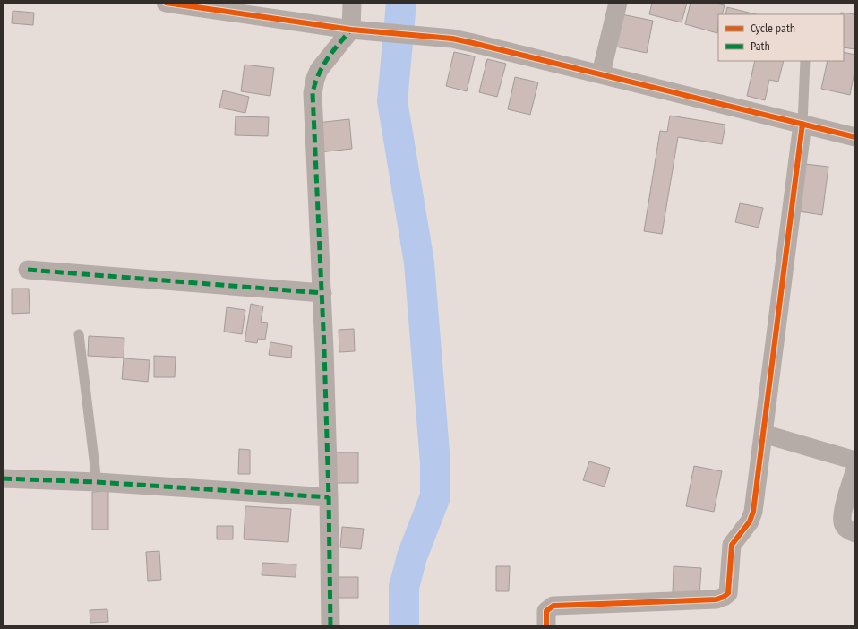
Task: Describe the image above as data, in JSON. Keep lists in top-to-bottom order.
{
  "legend": ["Cycle path", "Path"]
}
